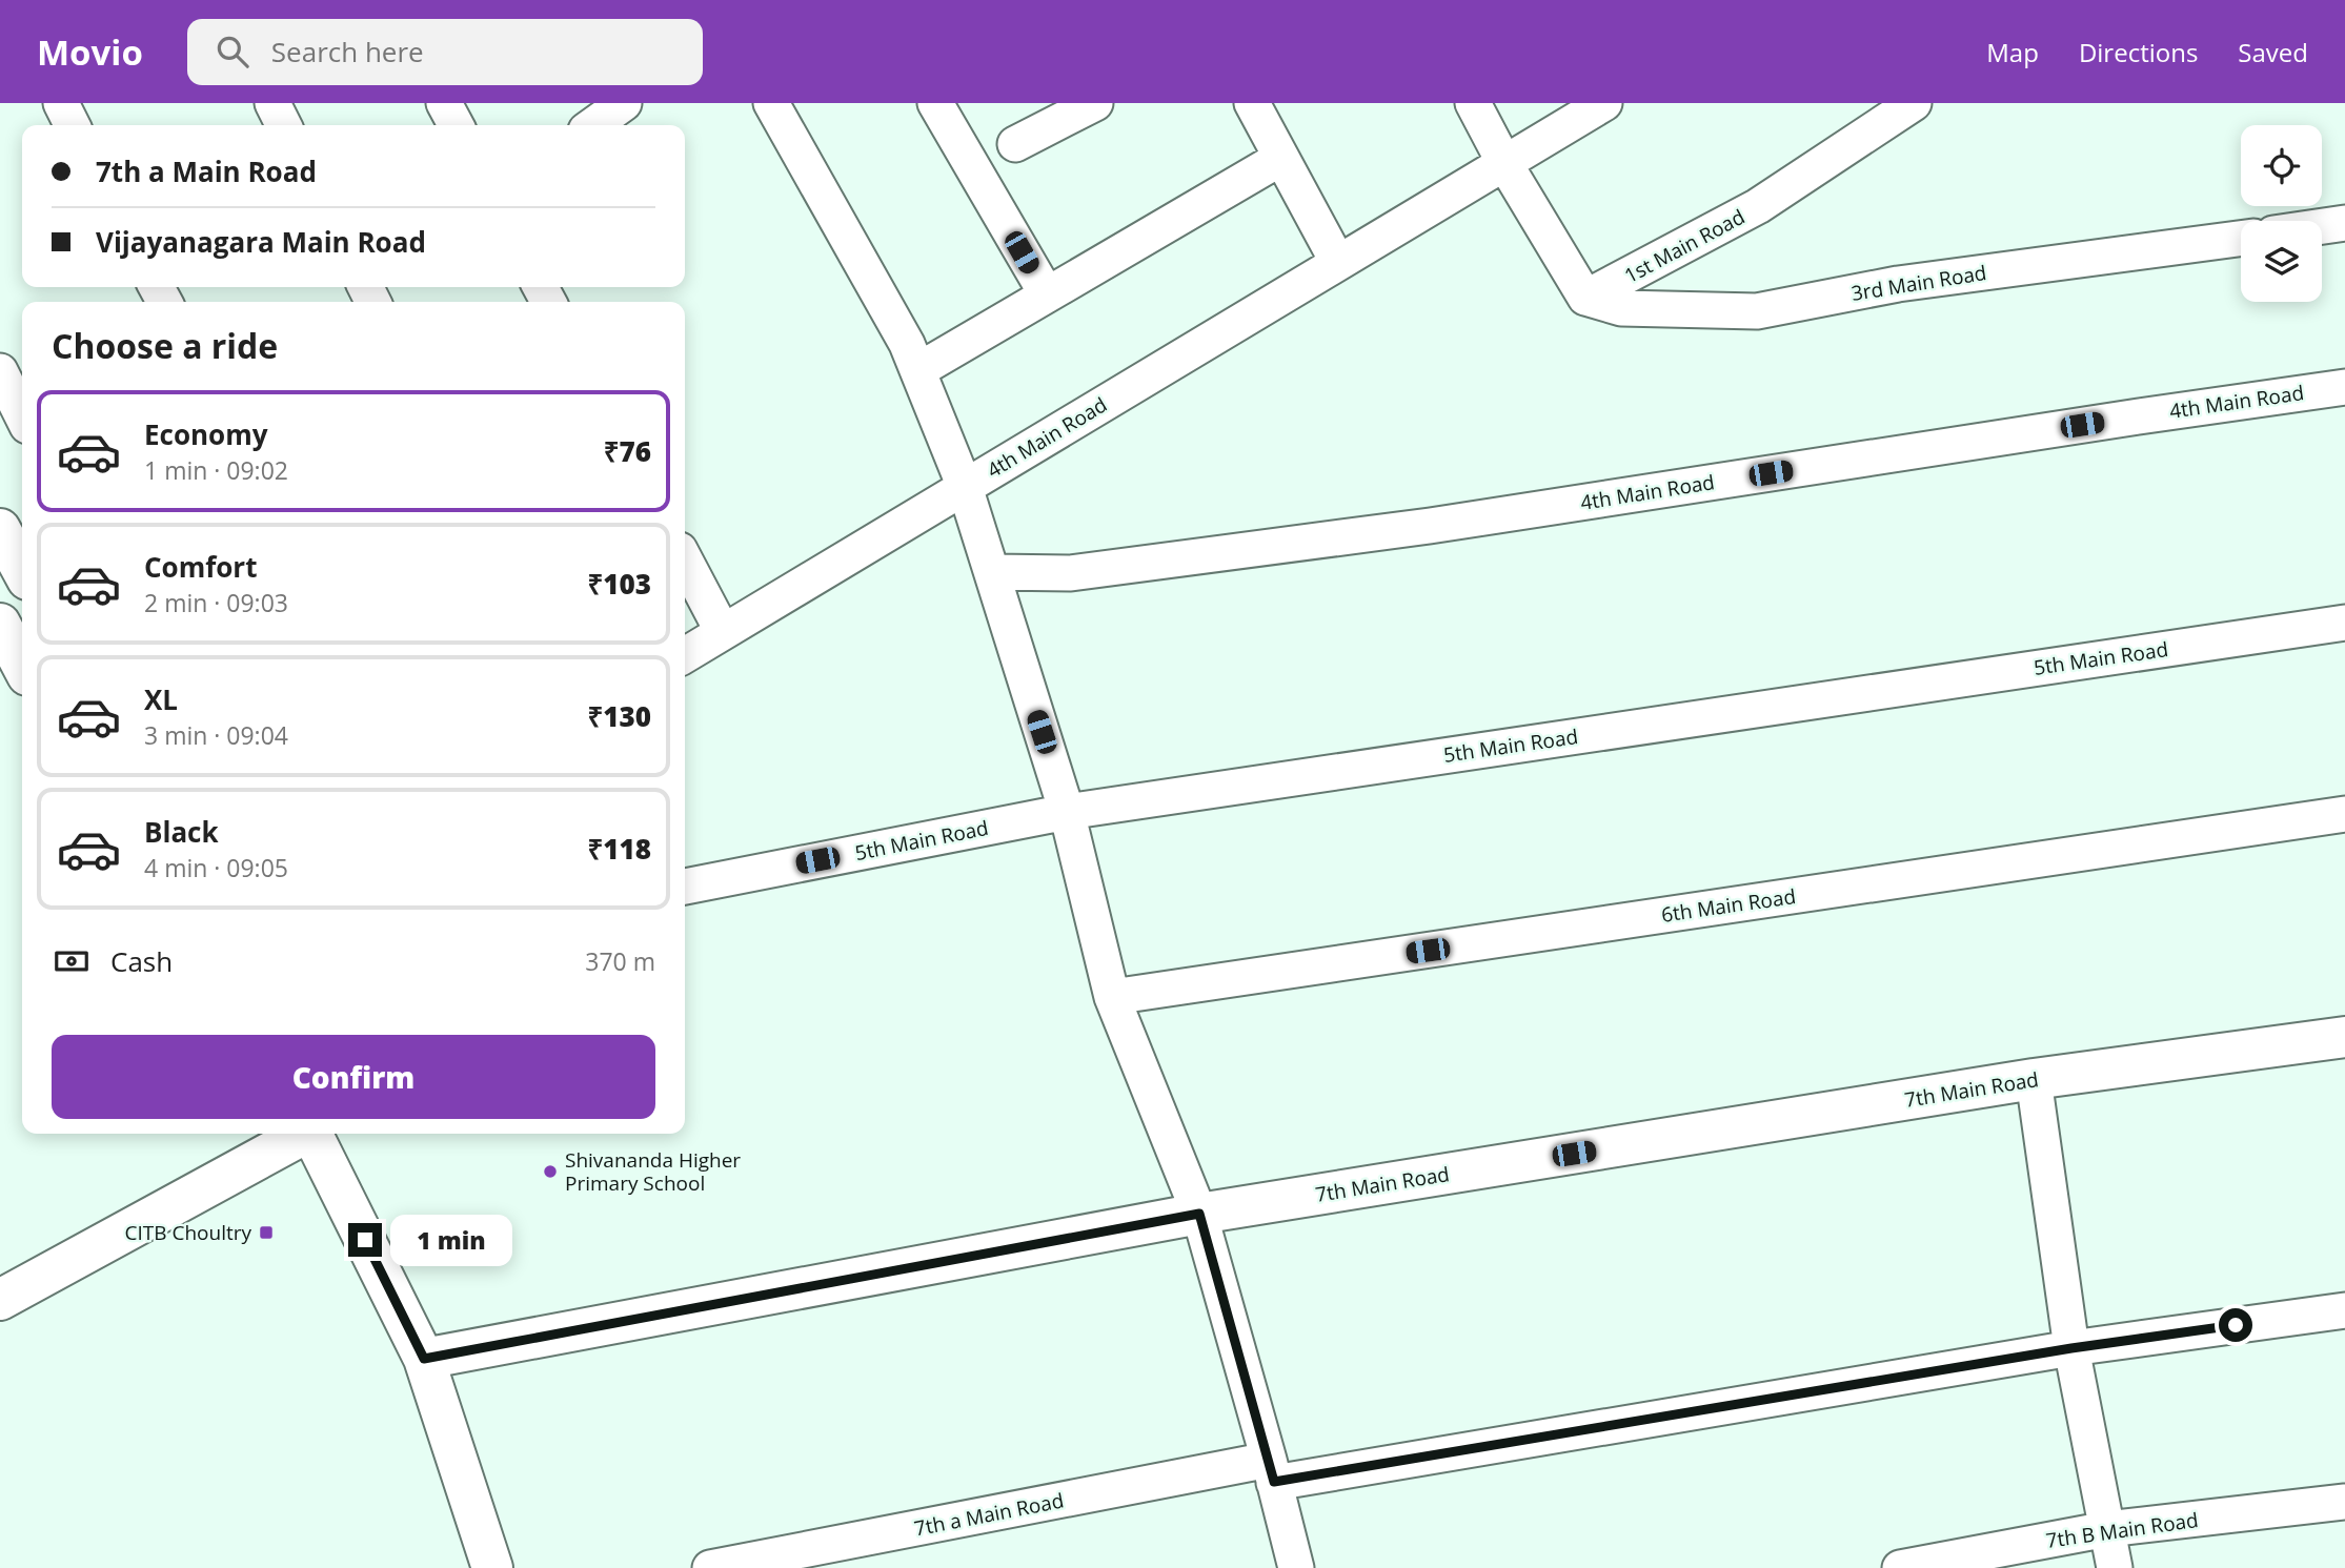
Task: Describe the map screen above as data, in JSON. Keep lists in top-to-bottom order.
{
  "streets": {
    "street": [
      "1st Main Road",
      "3rd Main Road",
      "4th Main Road",
      "5th Main Road",
      "6th Main Road",
      "7th Main Road",
      "7th a Main Road",
      "7th B Main Road"
    ]
  },
  "crossings": [
    ["1st Main Road", "3rd Main Road"]
  ],
  "places": {
    "other": ["Shivananda Higher Primary School"],
    "transit": ["CITB Choultry"]
  },
  "page": {
    "header": "Movio",
    "search": "Search here",
    "nav": ["Map", "Directions", "Saved"],
    "banner": ["7th a Main Road", "Vijayanagara Main Road"],
    "heading": "Choose a ride",
    "list": [
      {
        "name": "Economy",
        "note": "1 min · 09:02",
        "value": "₹76"
      },
      {
        "name": "Comfort",
        "note": "2 min · 09:03",
        "value": "₹103"
      },
      {
        "name": "XL",
        "note": "3 min · 09:04",
        "value": "₹130"
      },
      {
        "name": "Black",
        "note": "4 min · 09:05",
        "value": "₹118"
      }
    ],
    "pay": ["Cash", "370 m"],
    "buttons": "Confirm",
    "bubble": "1 min"
  }
}
